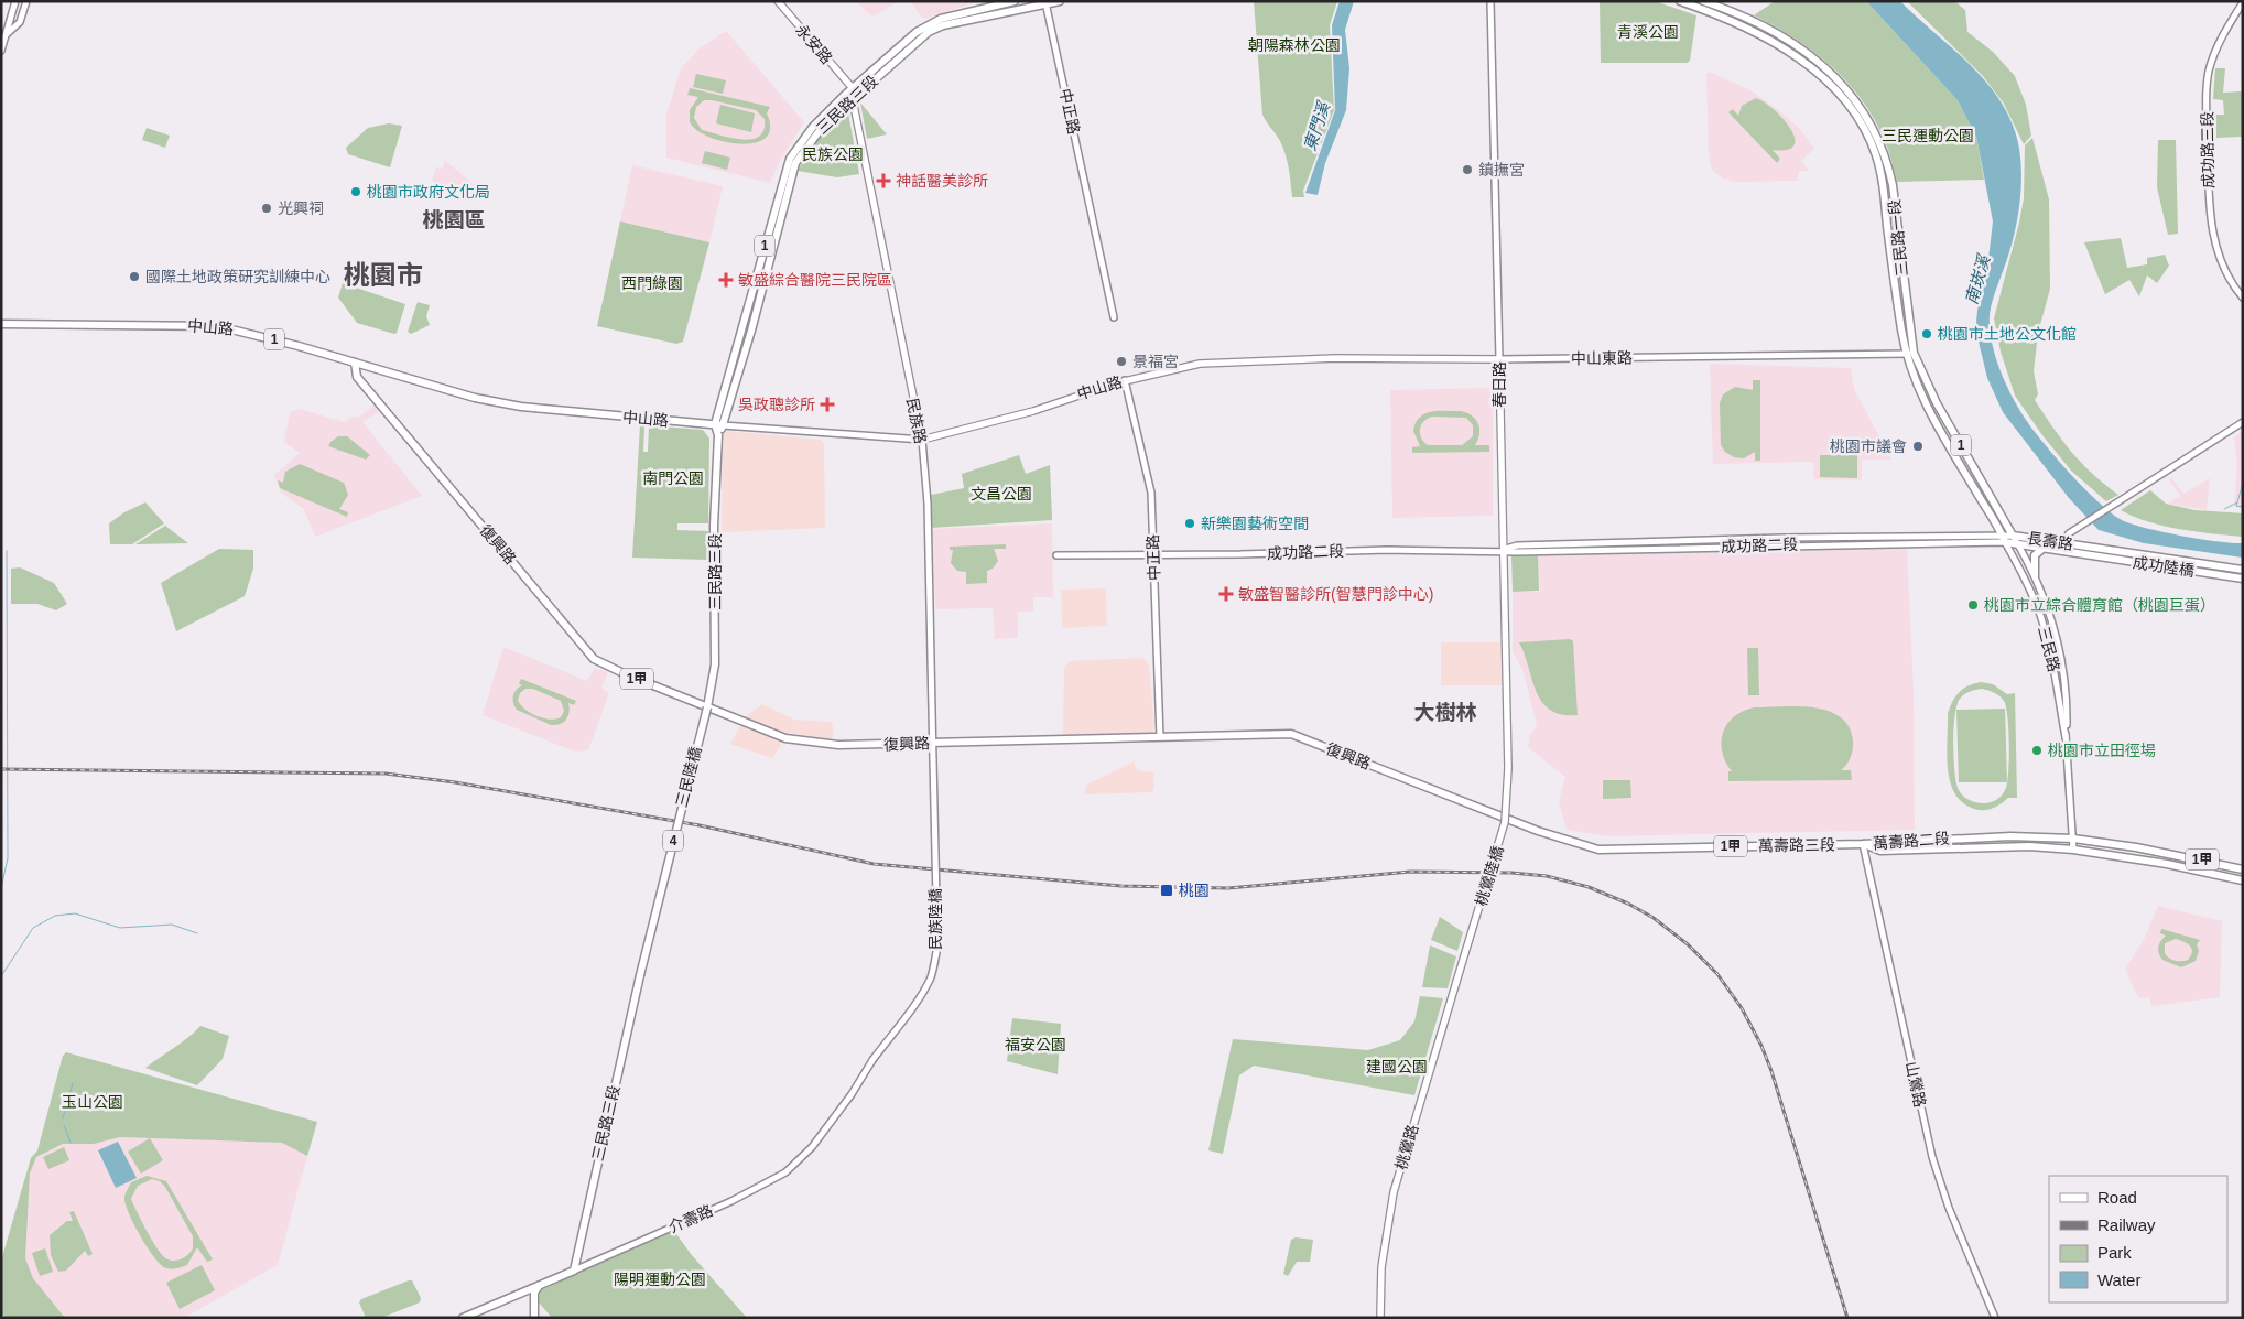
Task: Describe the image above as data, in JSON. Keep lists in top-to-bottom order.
{
  "streets": {
    "main road": [
      "永安路",
      "三民路三段",
      "三民路一段",
      "1",
      "中山路",
      "中山東路",
      "春日路",
      "民族路",
      "長壽路",
      "復興路",
      "成功路二段",
      "成功陸橋",
      "1甲",
      "三民陸橋",
      "4",
      "萬壽路二段",
      "萬壽路三段",
      "桃鶯陸橋",
      "桃鶯路",
      "介壽路"
    ],
    "street": [
      "中正路",
      "成功路三段",
      "三民路",
      "民族陸橋",
      "山鶯路"
    ]
  },
  "crossings": [
    ["永安路", "三民路三段"],
    ["永安路", "民族路"],
    ["三民路三段", "中正路"],
    ["三民路三段", "1"],
    ["三民路三段", "中山路"],
    ["三民路三段", "民族路"],
    ["三民路三段", "復興路"],
    ["三民路三段", "三民陸橋"],
    ["三民路三段", "介壽路"],
    ["中正路", "1"],
    ["中正路", "中山路"],
    ["中正路", "復興路"],
    ["中正路", "成功路二段"],
    ["三民路一段", "1"],
    ["三民路一段", "中山東路"],
    ["三民路一段", "長壽路"],
    ["三民路一段", "成功路二段"],
    ["三民路一段", "三民路"],
    ["中山路", "中山東路"],
    ["中山路", "民族路"],
    ["中山路", "復興路"],
    ["中山東路", "春日路"],
    ["春日路", "成功路二段"],
    ["春日路", "桃鶯陸橋"],
    ["民族路", "復興路"],
    ["民族路", "民族陸橋"],
    ["長壽路", "成功路二段"],
    ["長壽路", "成功陸橋"],
    ["長壽路", "三民路"],
    ["復興路", "三民陸橋"],
    ["復興路", "萬壽路三段"],
    ["成功路二段", "三民路"],
    ["三民路", "萬壽路二段"],
    ["萬壽路二段", "萬壽路三段"],
    ["萬壽路二段", "山鶯路"],
    ["萬壽路三段", "山鶯路"],
    ["桃鶯陸橋", "桃鶯路"],
    ["民族陸橋", "介壽路"]
  ],
  "districts": ["桃園區", "桃園市", "大樹林"],
  "water": ["東門溪", "南崁溪"],
  "parks": [
    "青溪公園",
    "朝陽森林公園",
    "三民運動公園",
    "民族公園",
    "西門綠園",
    "南門公園",
    "文昌公園",
    "福安公園",
    "建國公園",
    "玉山公園",
    "陽明運動公園"
  ],
  "places": {
    "other": [
      "鎮撫宮",
      "桃園市政府文化局",
      "光興祠",
      "國際土地政策研究訓練中心",
      "桃園市土地公文化館",
      "景福宮",
      "桃園市議會",
      "新樂園藝術空間",
      "桃園市立綜合體育館（桃園巨蛋）",
      "桃園市立田徑場"
    ],
    "health": [
      "神話醫美診所",
      "敏盛綜合醫院三民院區",
      "吳政聰診所",
      "敏盛智醫診所(智慧門診中心)"
    ],
    "transit": ["桃園"]
  },
  "legend": [
    "Road",
    "Railway",
    "Park",
    "Water"
  ]
}
